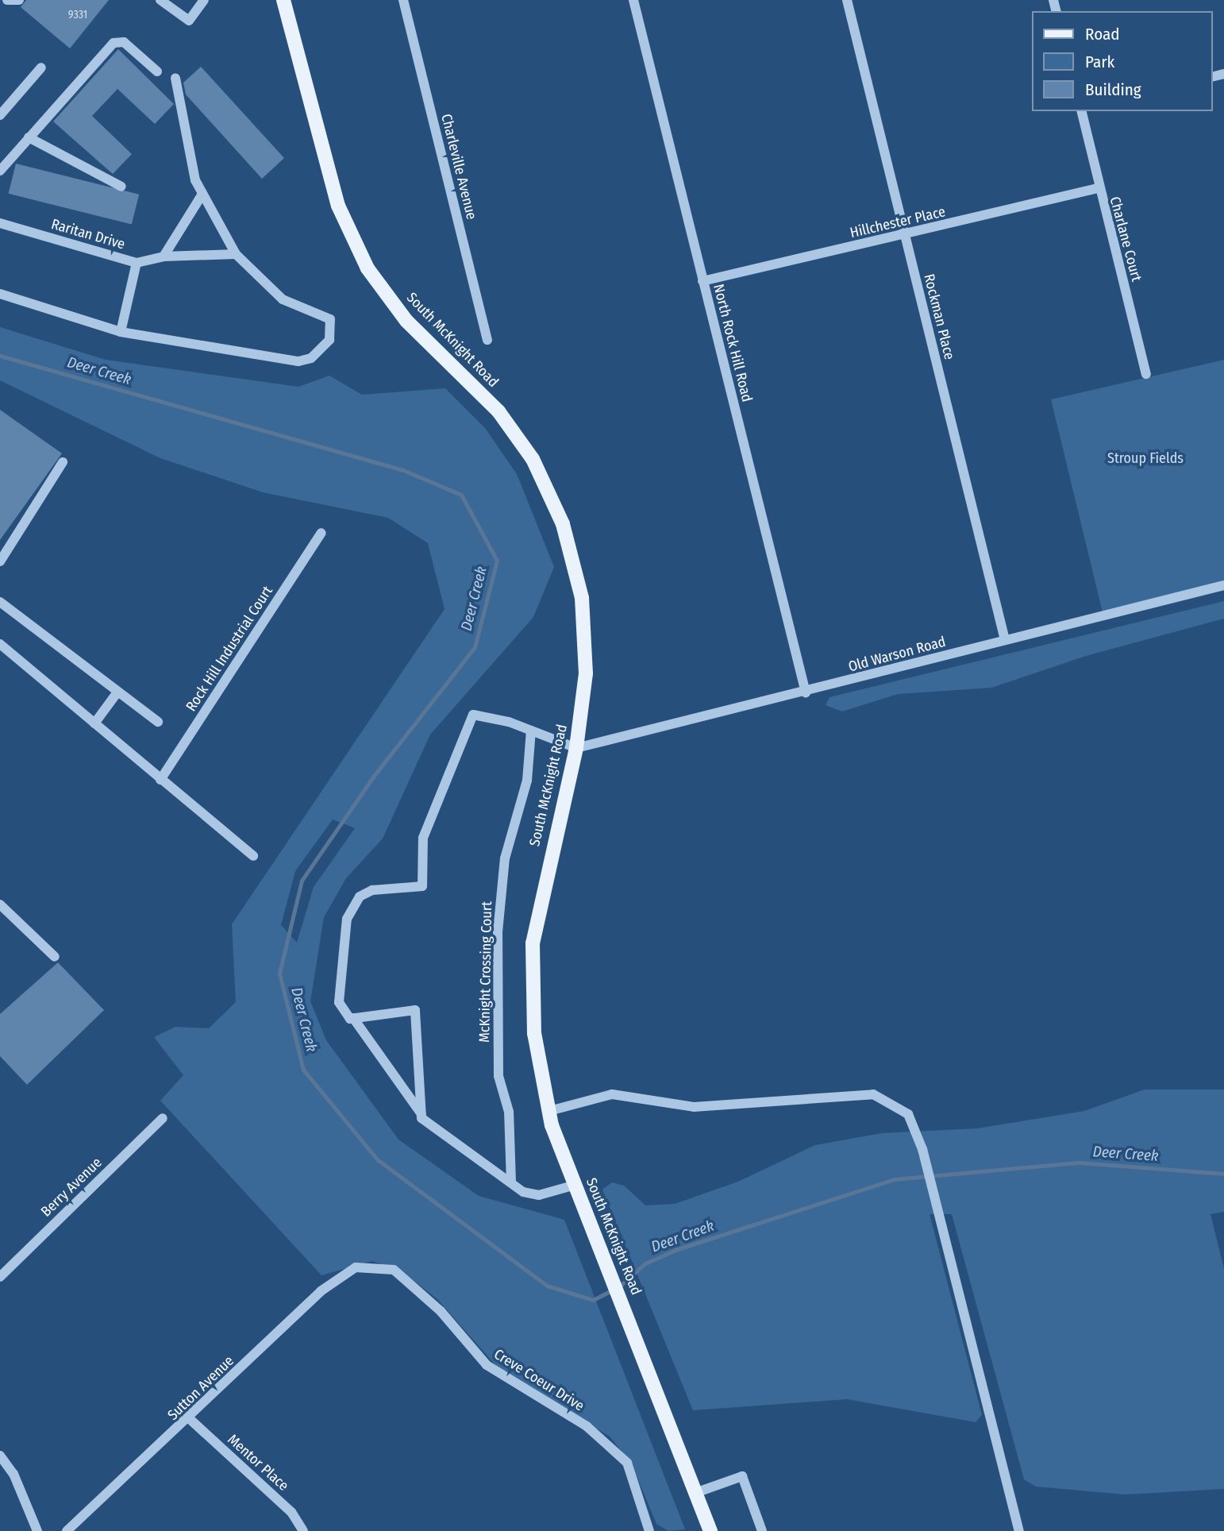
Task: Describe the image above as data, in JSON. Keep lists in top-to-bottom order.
{
  "streets": {
    "main road": ["South McKnight Road"],
    "street": [
      "Charleville Avenue",
      "Hillchester Place",
      "Raritan Drive",
      "Charlane Court",
      "Rockman Place",
      "North Rock Hill Road",
      "Rock Hill Industrial Court",
      "Old Warson Road",
      "McKnight Crossing Court",
      "Berry Avenue",
      "Creve Coeur Drive",
      "Sutton Avenue",
      "Mentor Place"
    ]
  },
  "crossings": [
    ["Hillchester Place", "Charlane Court"],
    ["Hillchester Place", "Rockman Place"],
    ["Hillchester Place", "North Rock Hill Road"],
    ["Rockman Place", "Old Warson Road"],
    ["South McKnight Road", "Old Warson Road"],
    ["North Rock Hill Road", "Old Warson Road"],
    ["Creve Coeur Drive", "Sutton Avenue"],
    ["Sutton Avenue", "Mentor Place"]
  ],
  "water": ["Deer Creek"],
  "parks": ["Stroup Fields"],
  "house_numbers": ["9331"],
  "legend": ["Road", "Park", "Building"]
}
